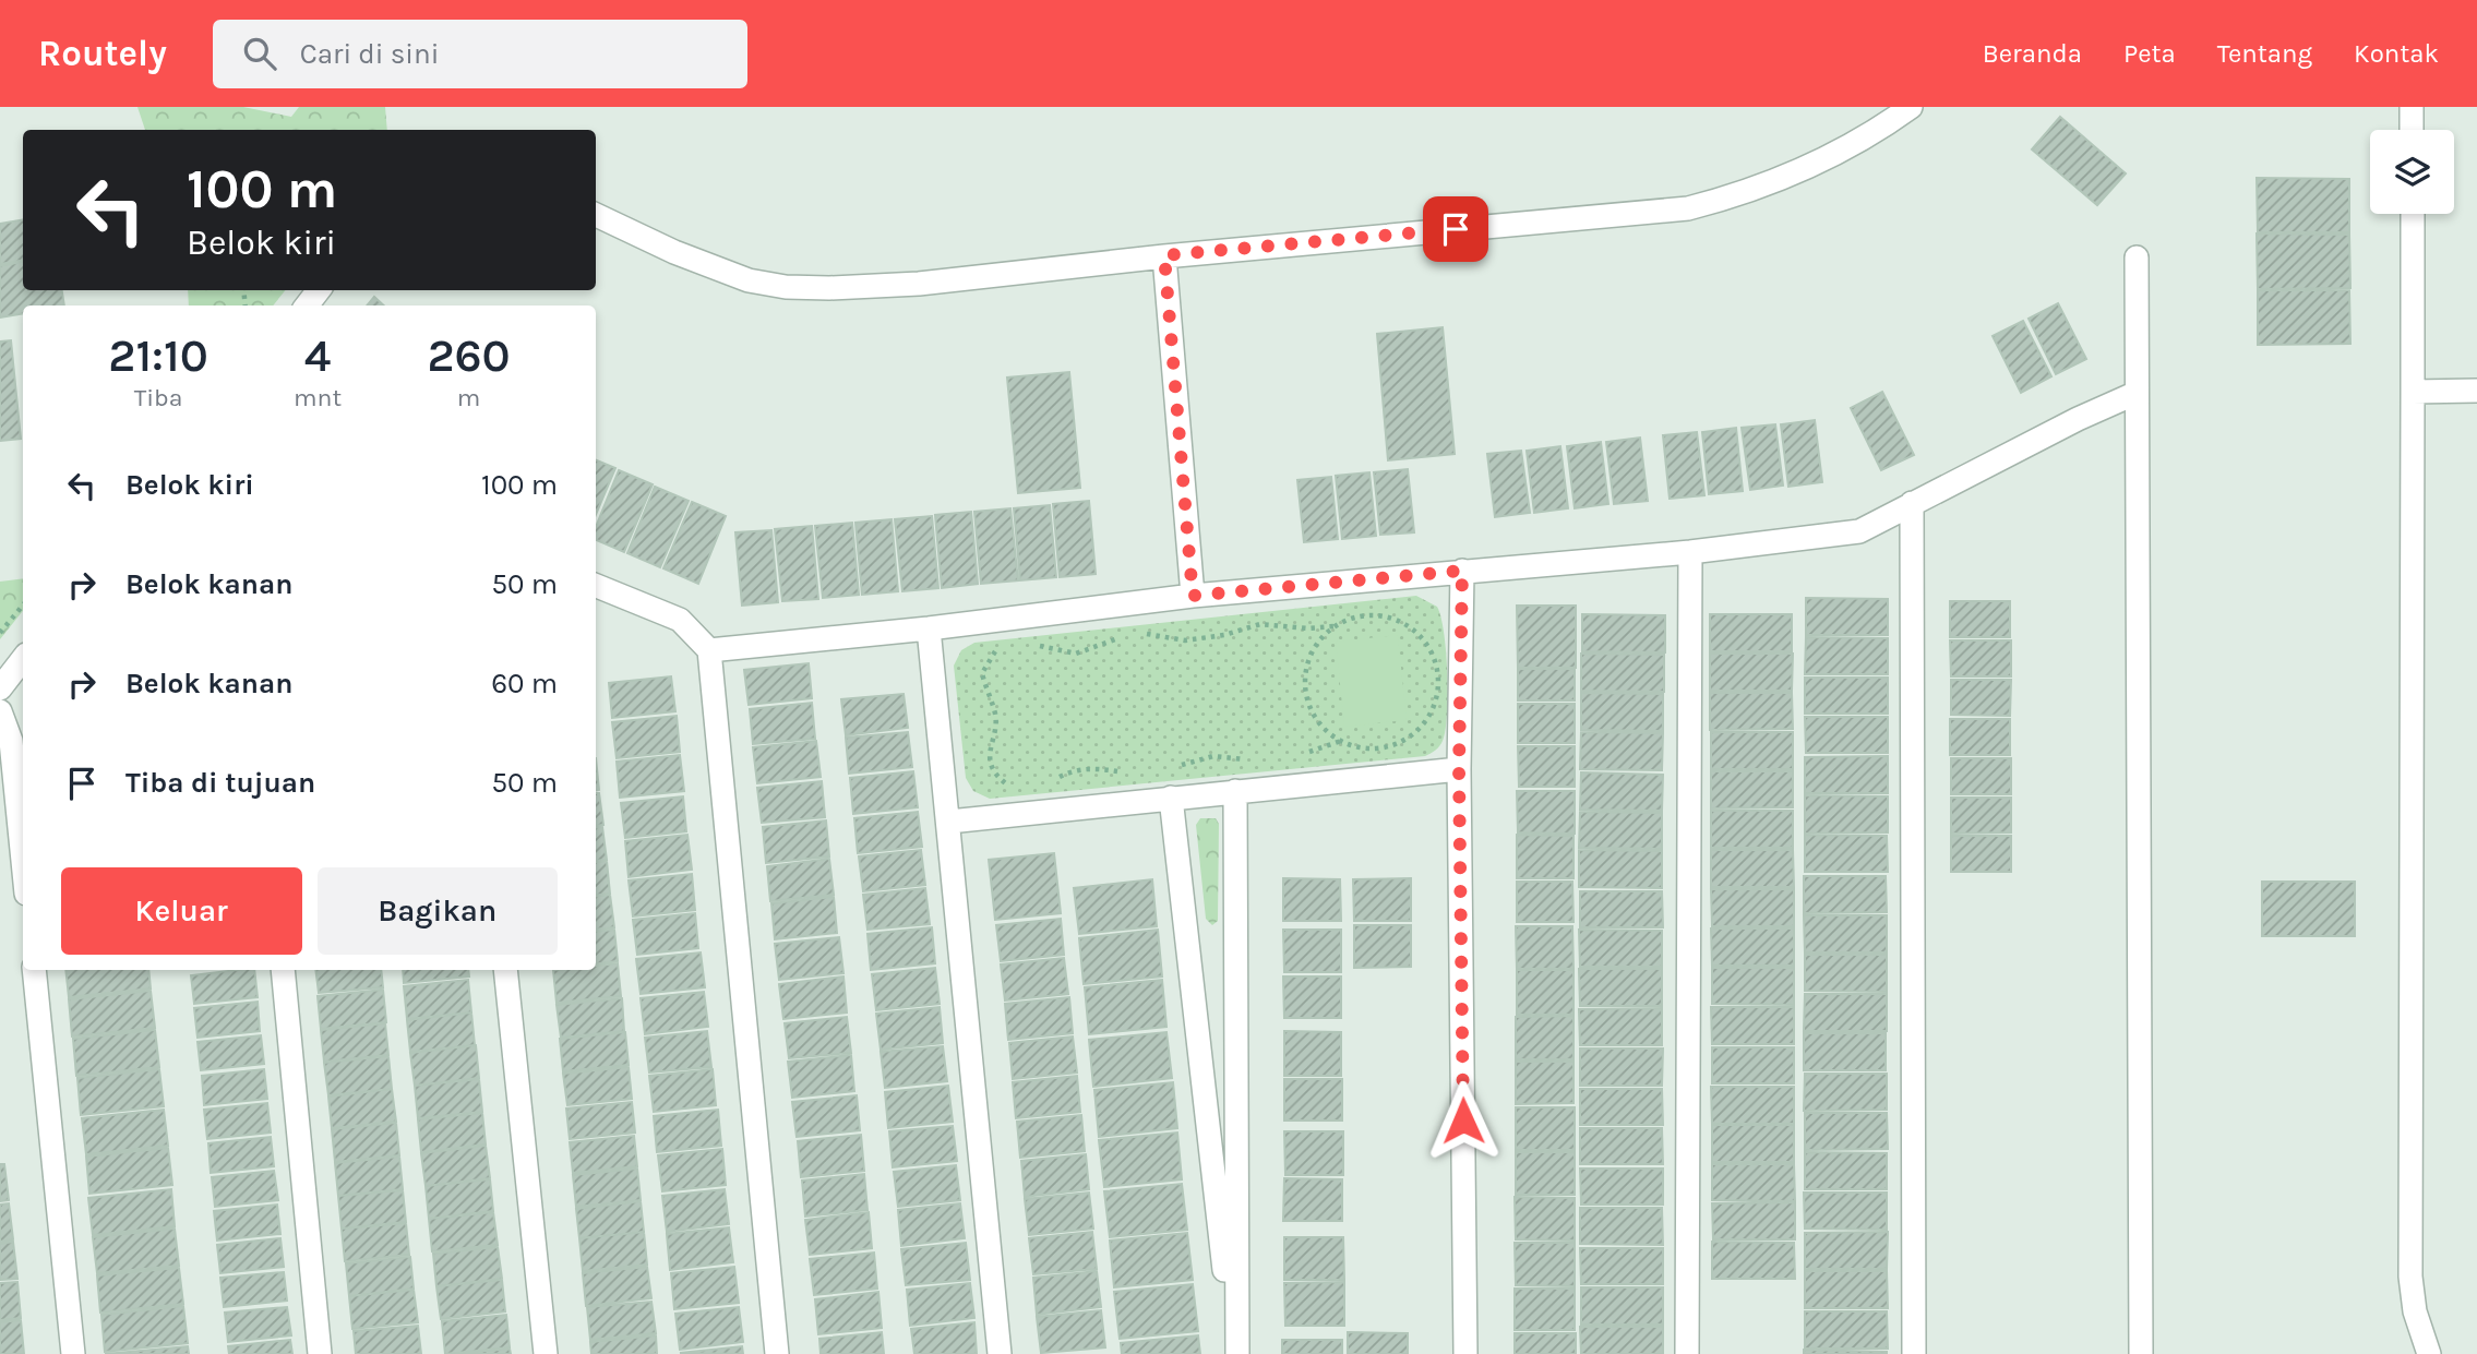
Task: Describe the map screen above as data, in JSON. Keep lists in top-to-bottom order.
{
  "page": {
    "header": "Routely",
    "search": "Cari di sini",
    "nav": [
      "Beranda",
      "Peta",
      "Tentang",
      "Kontak"
    ],
    "turn": ["100 m", "Belok kiri"],
    "eta": [
      "21:10",
      "Tiba",
      "4",
      "mnt",
      "260",
      "m"
    ],
    "list": [
      {
        "name": "Belok kiri",
        "value": "100 m"
      },
      {
        "name": "Belok kanan",
        "value": "50 m"
      },
      {
        "name": "Belok kanan",
        "value": "60 m"
      },
      {
        "name": "Tiba di tujuan",
        "value": "50 m"
      }
    ],
    "buttons": ["Keluar", "Bagikan"]
  }
}
